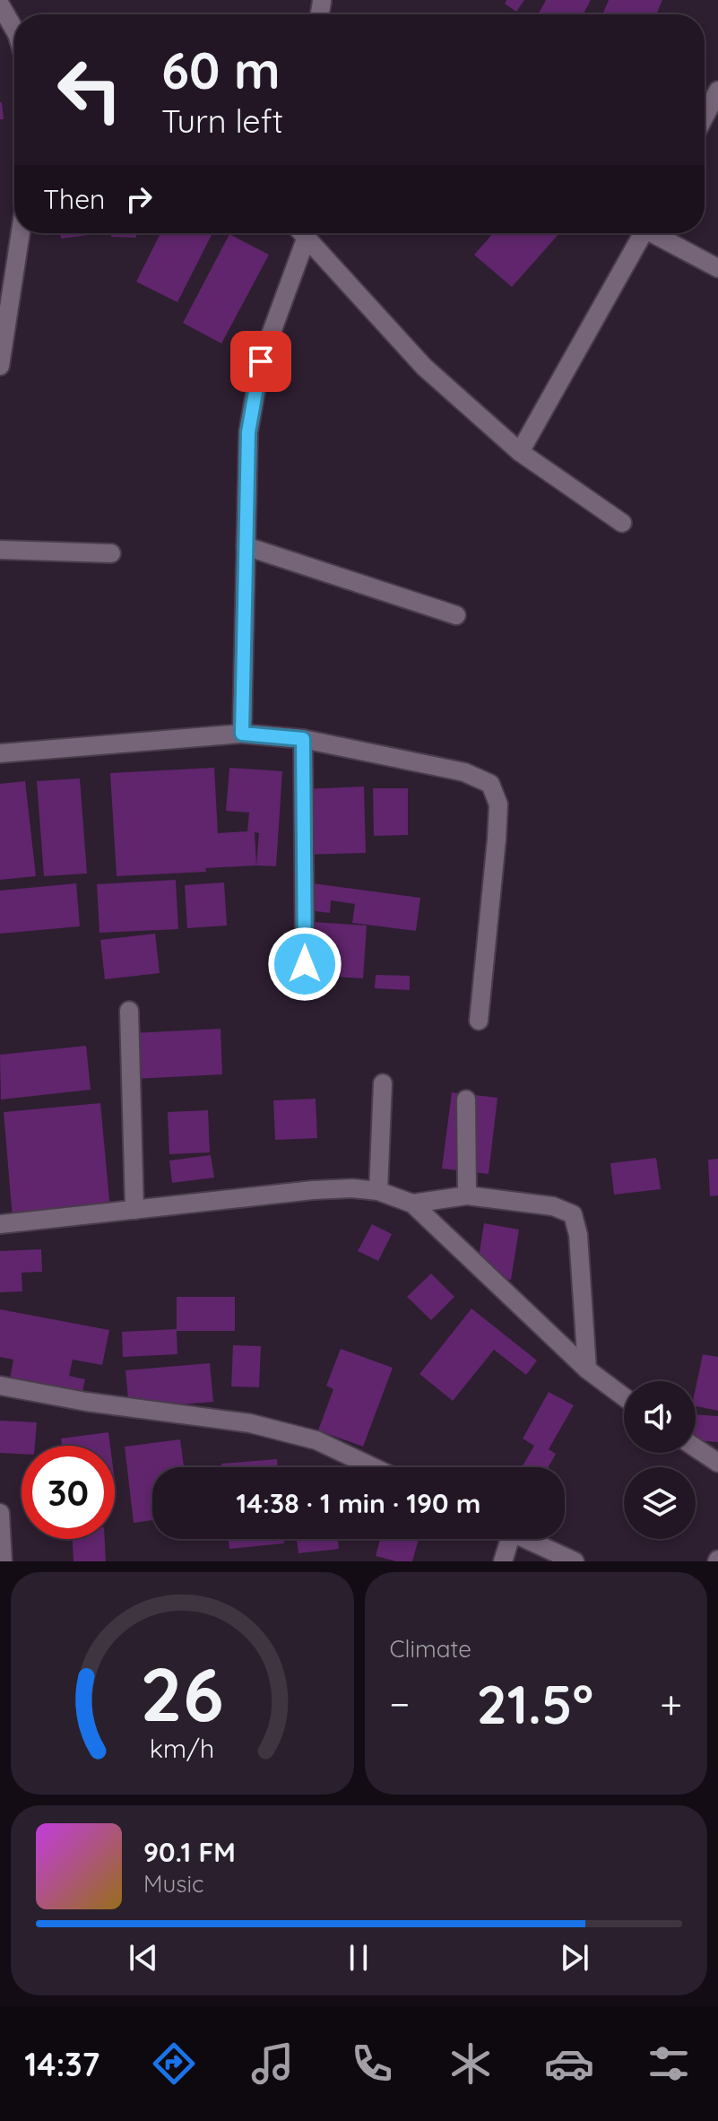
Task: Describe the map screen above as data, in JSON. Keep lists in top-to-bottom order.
{
  "page": {
    "turn": ["60 m", "Turn left"],
    "then": "Then",
    "limit": "30",
    "trip": "14:38 · 1 min · 190 m",
    "tile": "Climate",
    "heat": ["−", "21.5°", "+"],
    "song": ["90.1 FM", "Music"],
    "tabs": "14:37",
    "gauge": ["26", "km/h"]
  }
}
